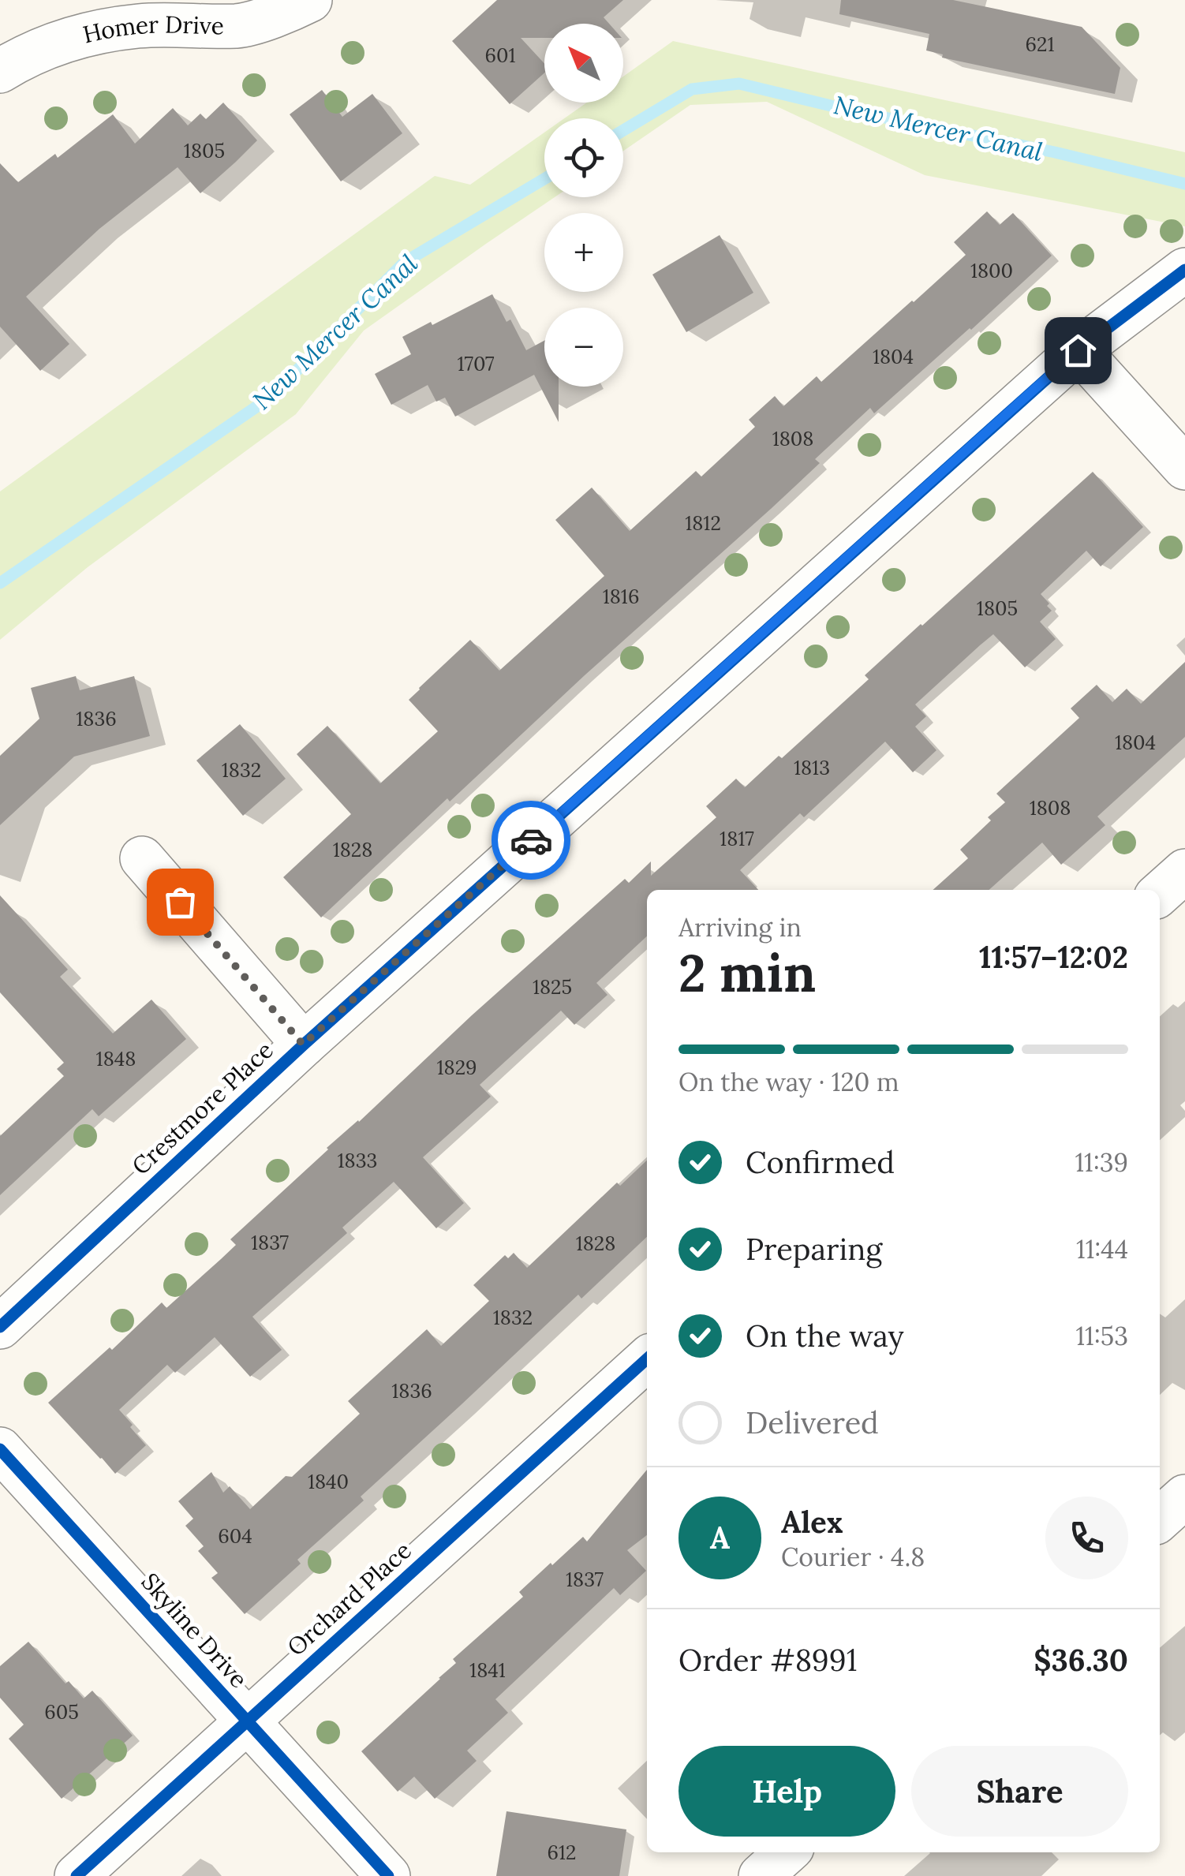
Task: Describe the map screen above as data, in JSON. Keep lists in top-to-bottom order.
{
  "streets": {
    "street": [
      "Homer Drive",
      "Crestmore Place",
      "Orchard Place",
      "Skyline Drive"
    ]
  },
  "crossings": [
    ["Orchard Place", "Skyline Drive"]
  ],
  "water": ["New Mercer Canal"],
  "house_numbers": [
    "621",
    "601",
    "1805",
    "1800",
    "1804",
    "1707",
    "1808",
    "1812",
    "1816",
    "1805",
    "1836",
    "1804",
    "1813",
    "1832",
    "1808",
    "1817",
    "1828",
    "1825",
    "1848",
    "1829",
    "1833",
    "1837",
    "1828",
    "1832",
    "1836",
    "1840",
    "604",
    "1837",
    "1841",
    "605",
    "612"
  ],
  "north": "top left",
  "page": {
    "map_buttons": ["+", "−"],
    "heading": ["2 min", "Arriving in", "11:57–12:02"],
    "panel": [
      "Alex",
      "Courier · 4.8",
      "Order #8991",
      "$36.30"
    ],
    "bar": "On the way · 120 m",
    "list": [
      ["Confirmed", "11:39"],
      ["Preparing", "11:44"],
      ["On the way", "11:53"],
      "Delivered"
    ],
    "round": "A",
    "buttons": ["Help", "Share"]
  }
}
